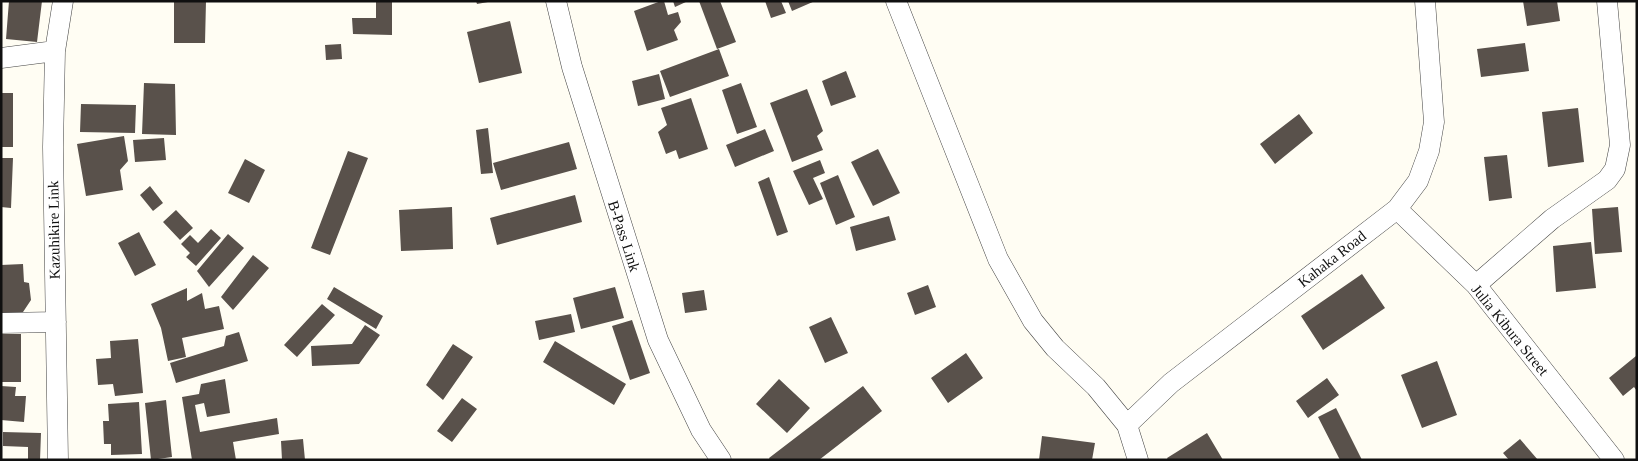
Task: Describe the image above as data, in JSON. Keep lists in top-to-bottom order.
{
  "streets": {
    "street": [
      "Kazuhikire Link",
      "B-Pass Link",
      "Kahaka Road",
      "Julia Kibura Street"
    ]
  },
  "crossings": [
    ["Kahaka Road", "Julia Kibura Street"]
  ]
}
